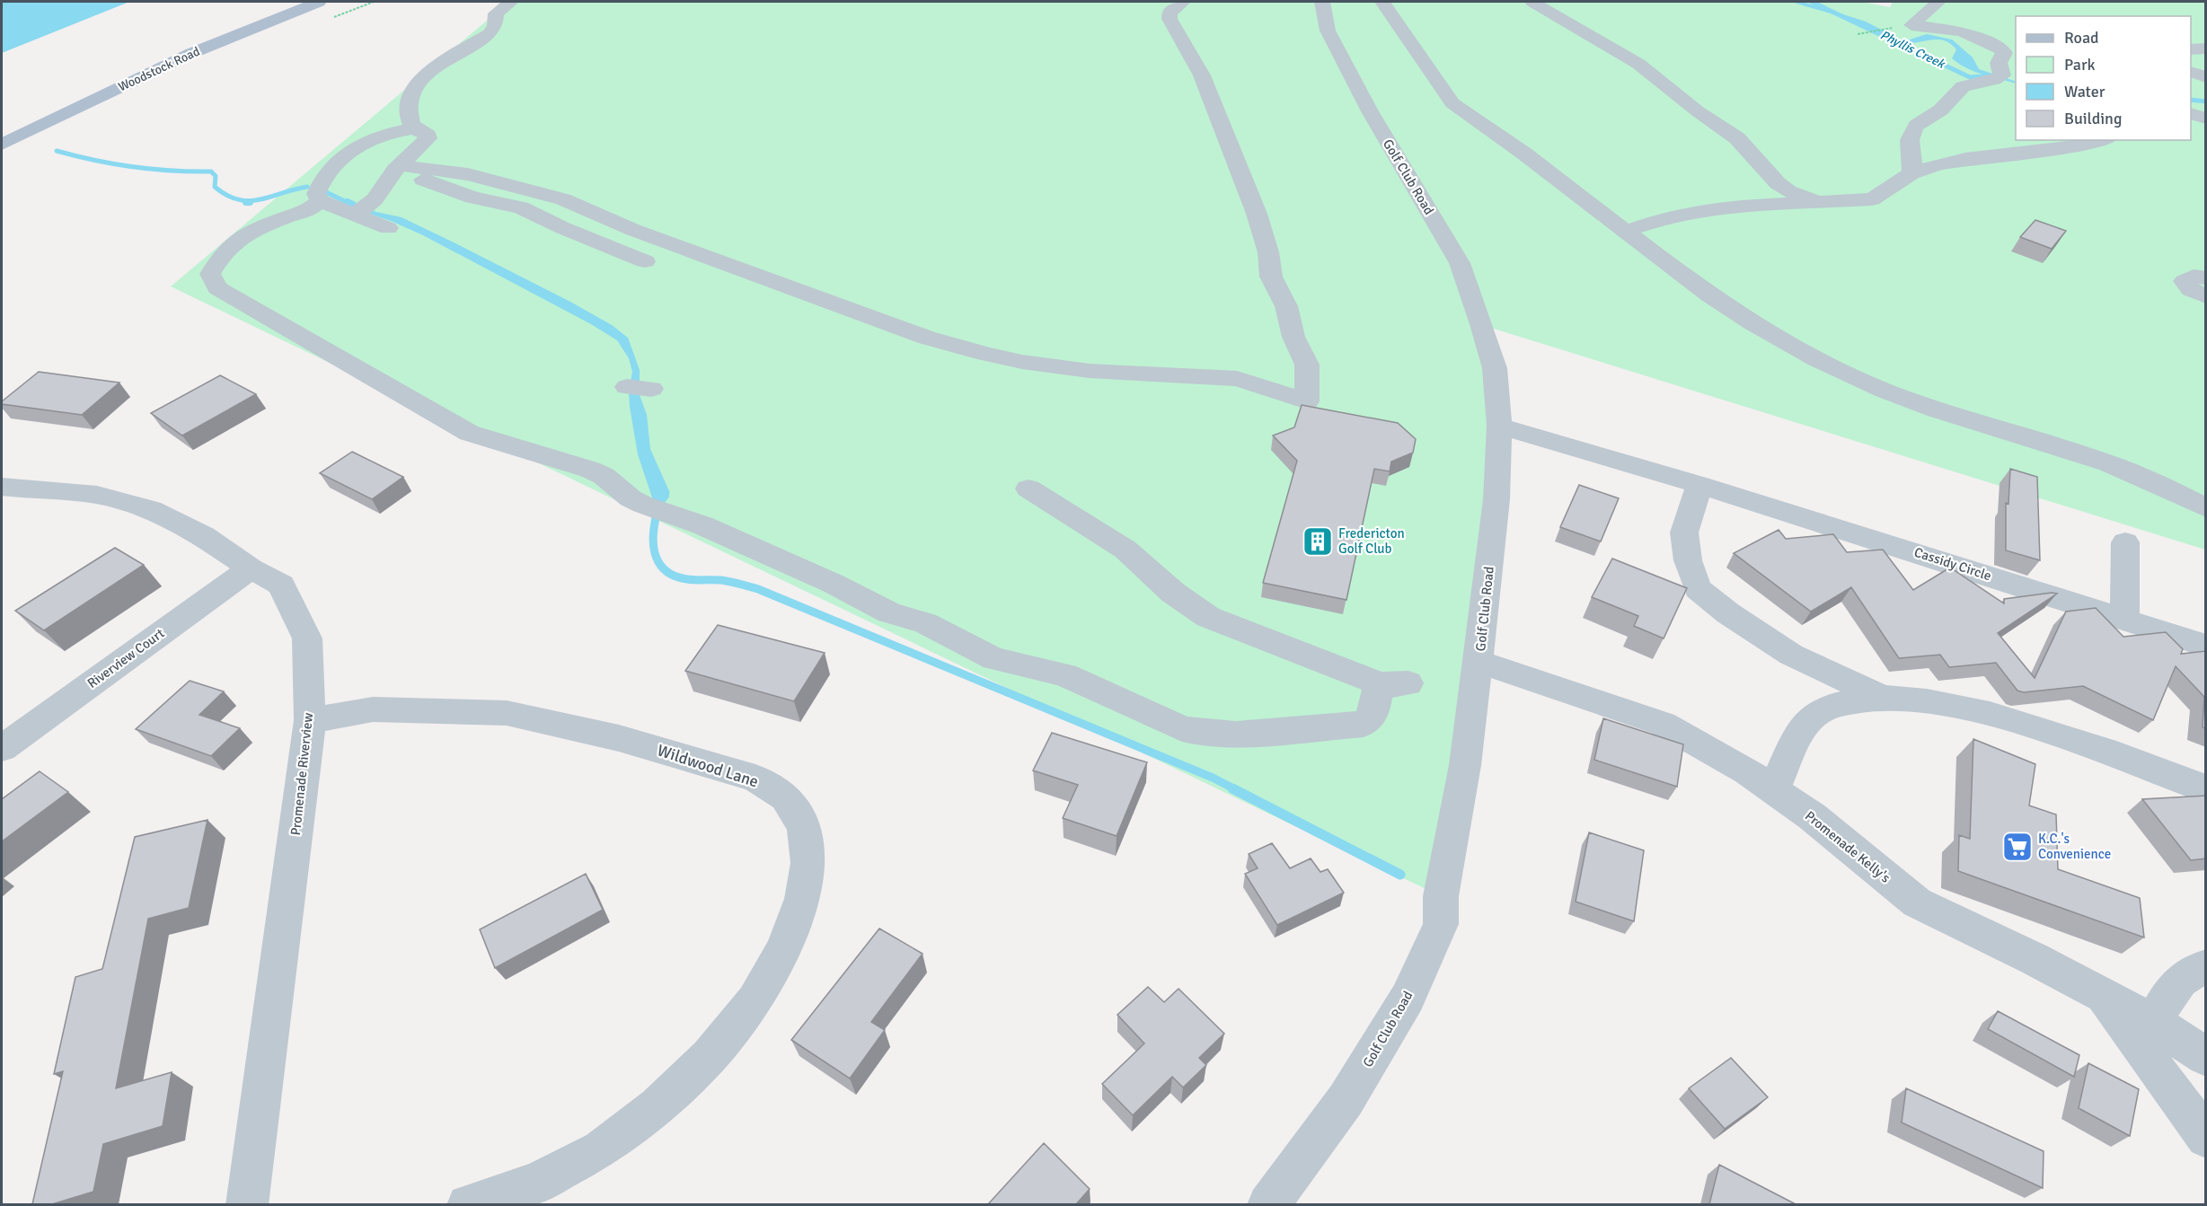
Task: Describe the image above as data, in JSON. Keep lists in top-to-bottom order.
{
  "streets": {
    "main road": ["Woodstock Road"],
    "street": [
      "Golf Club Road",
      "Cassidy Circle",
      "Riverview Court",
      "Wildwood Lane",
      "Promenade Riverview",
      "Promenade Kelly's"
    ]
  },
  "crossings": [
    ["Golf Club Road", "Cassidy Circle"],
    ["Golf Club Road", "Promenade Kelly's"],
    ["Riverview Court", "Promenade Riverview"],
    ["Wildwood Lane", "Promenade Riverview"]
  ],
  "water": ["Phyllis Creek"],
  "places": {
    "building": ["Fredericton Golf Club"],
    "supermarket": ["K.C.'s Convenience"]
  },
  "legend": [
    "Road",
    "Park",
    "Water",
    "Building"
  ]
}
